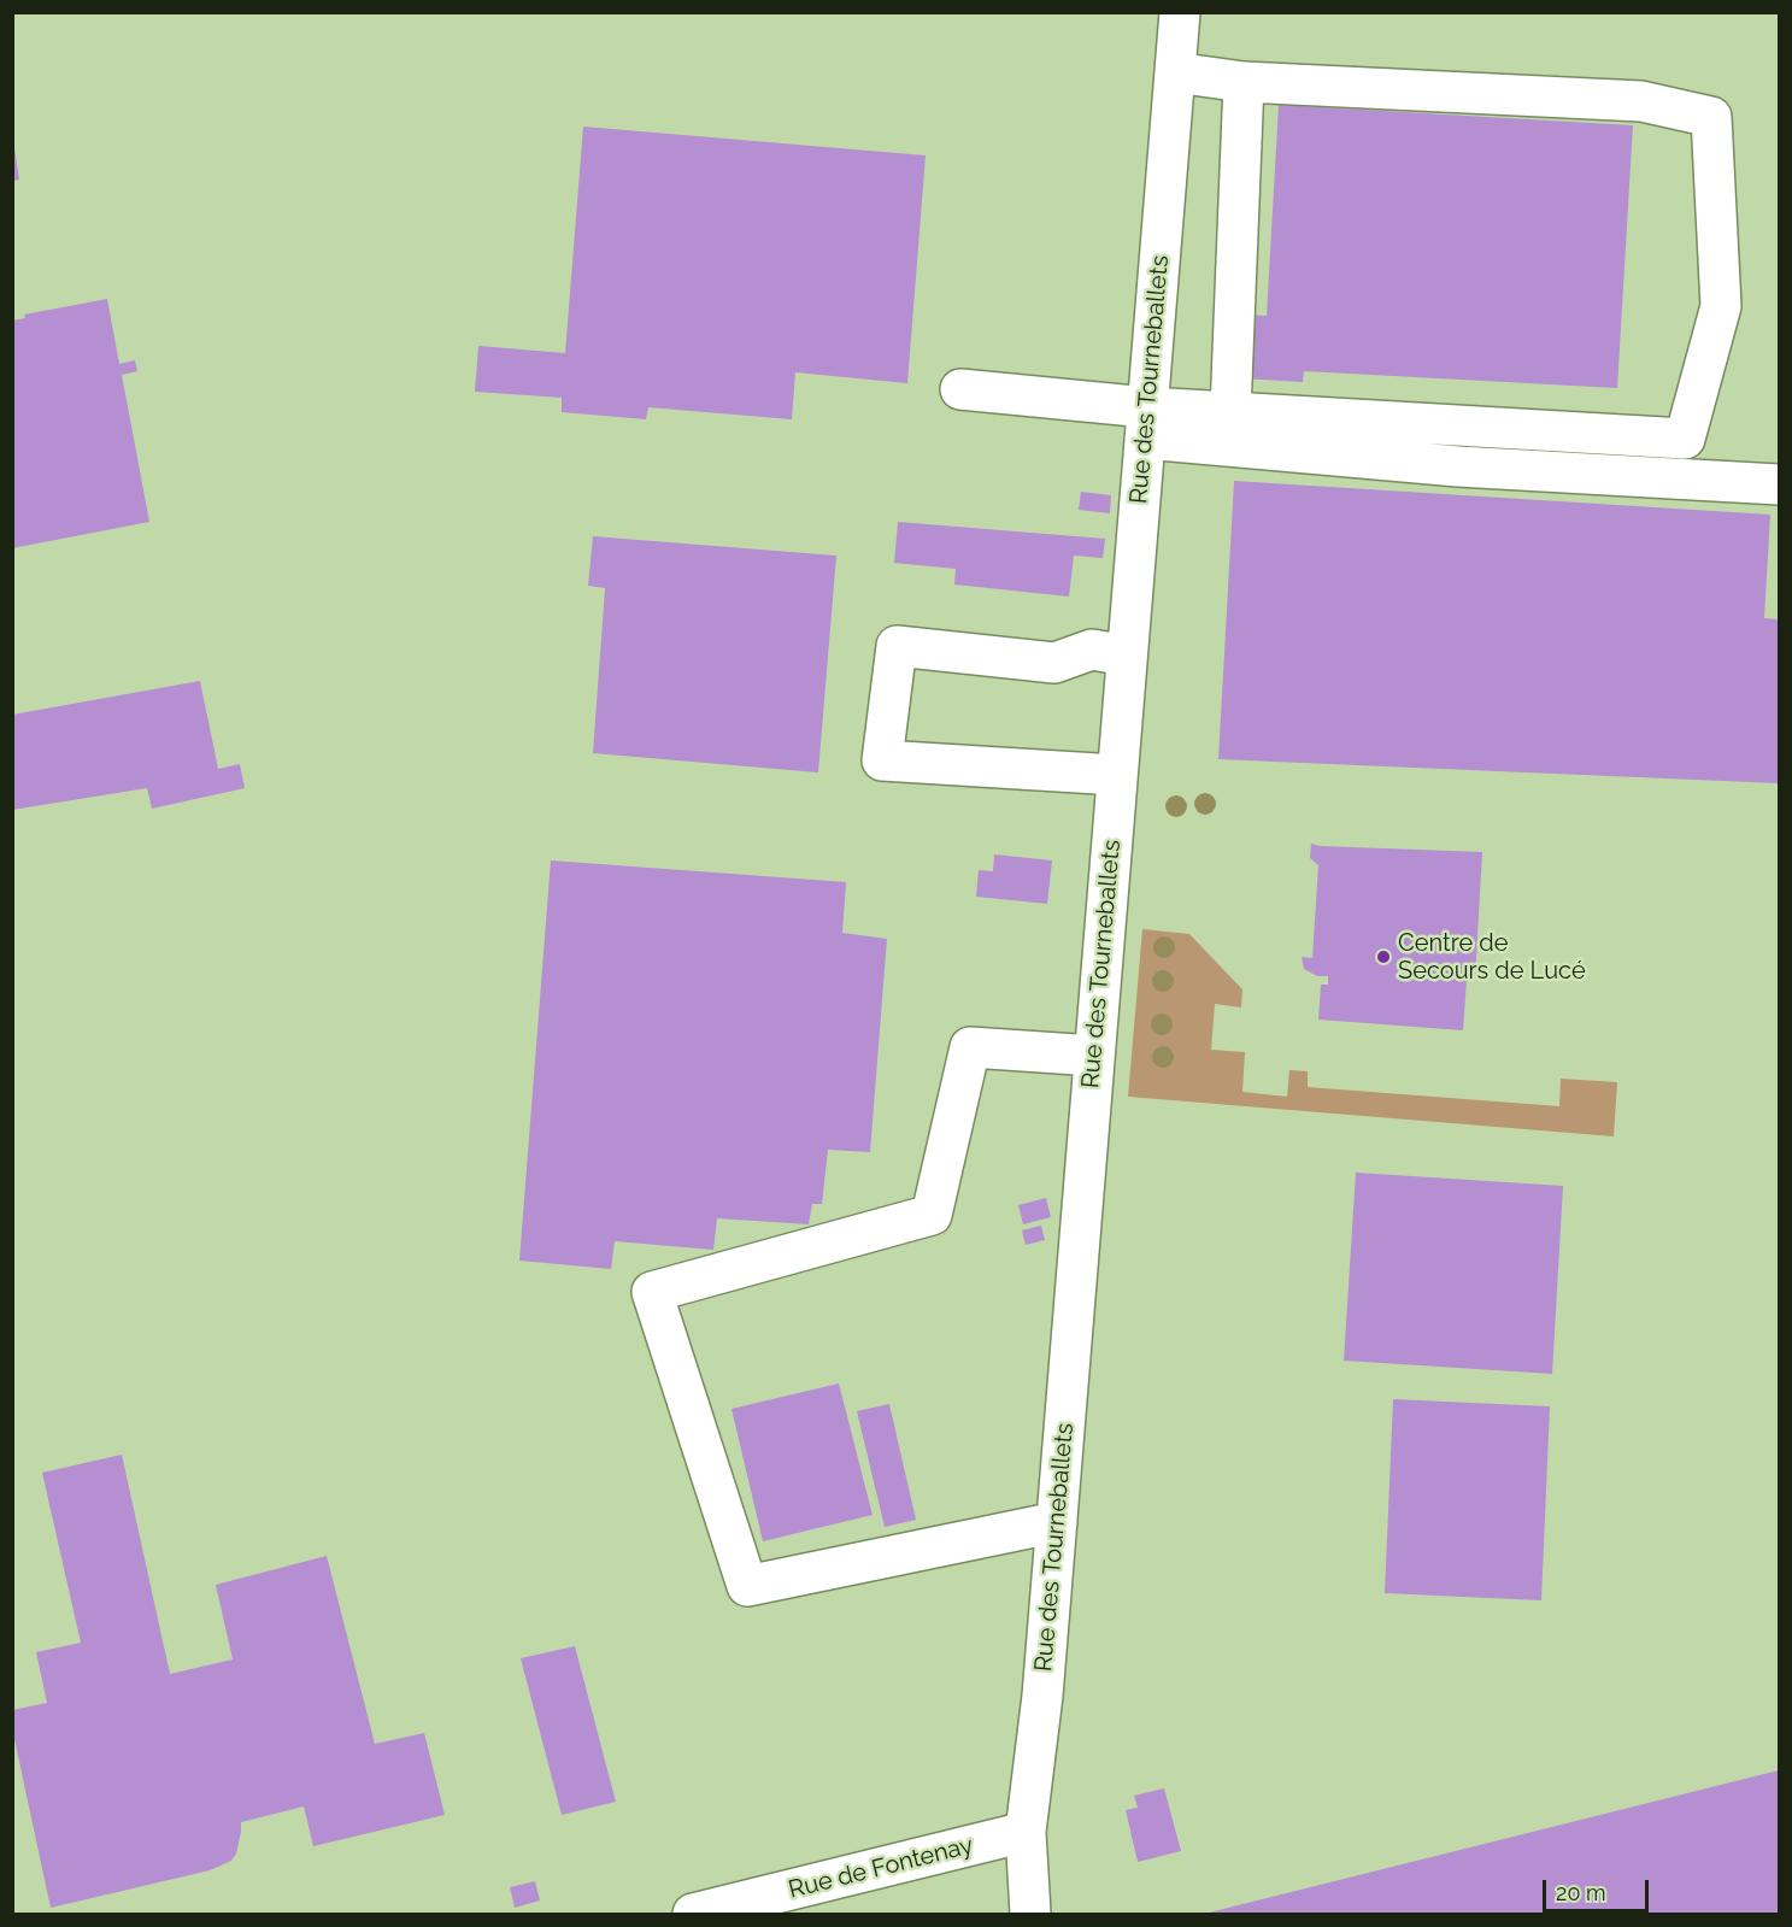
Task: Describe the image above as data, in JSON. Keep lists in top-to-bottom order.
{
  "streets": {
    "street": ["Rue des Tourneballets", "Rue de Fontenay"]
  },
  "crossings": [
    ["Rue des Tourneballets", "Rue de Fontenay"]
  ],
  "places": ["Centre de Secours de Lucé"],
  "scale_bar": "20 m"
}
